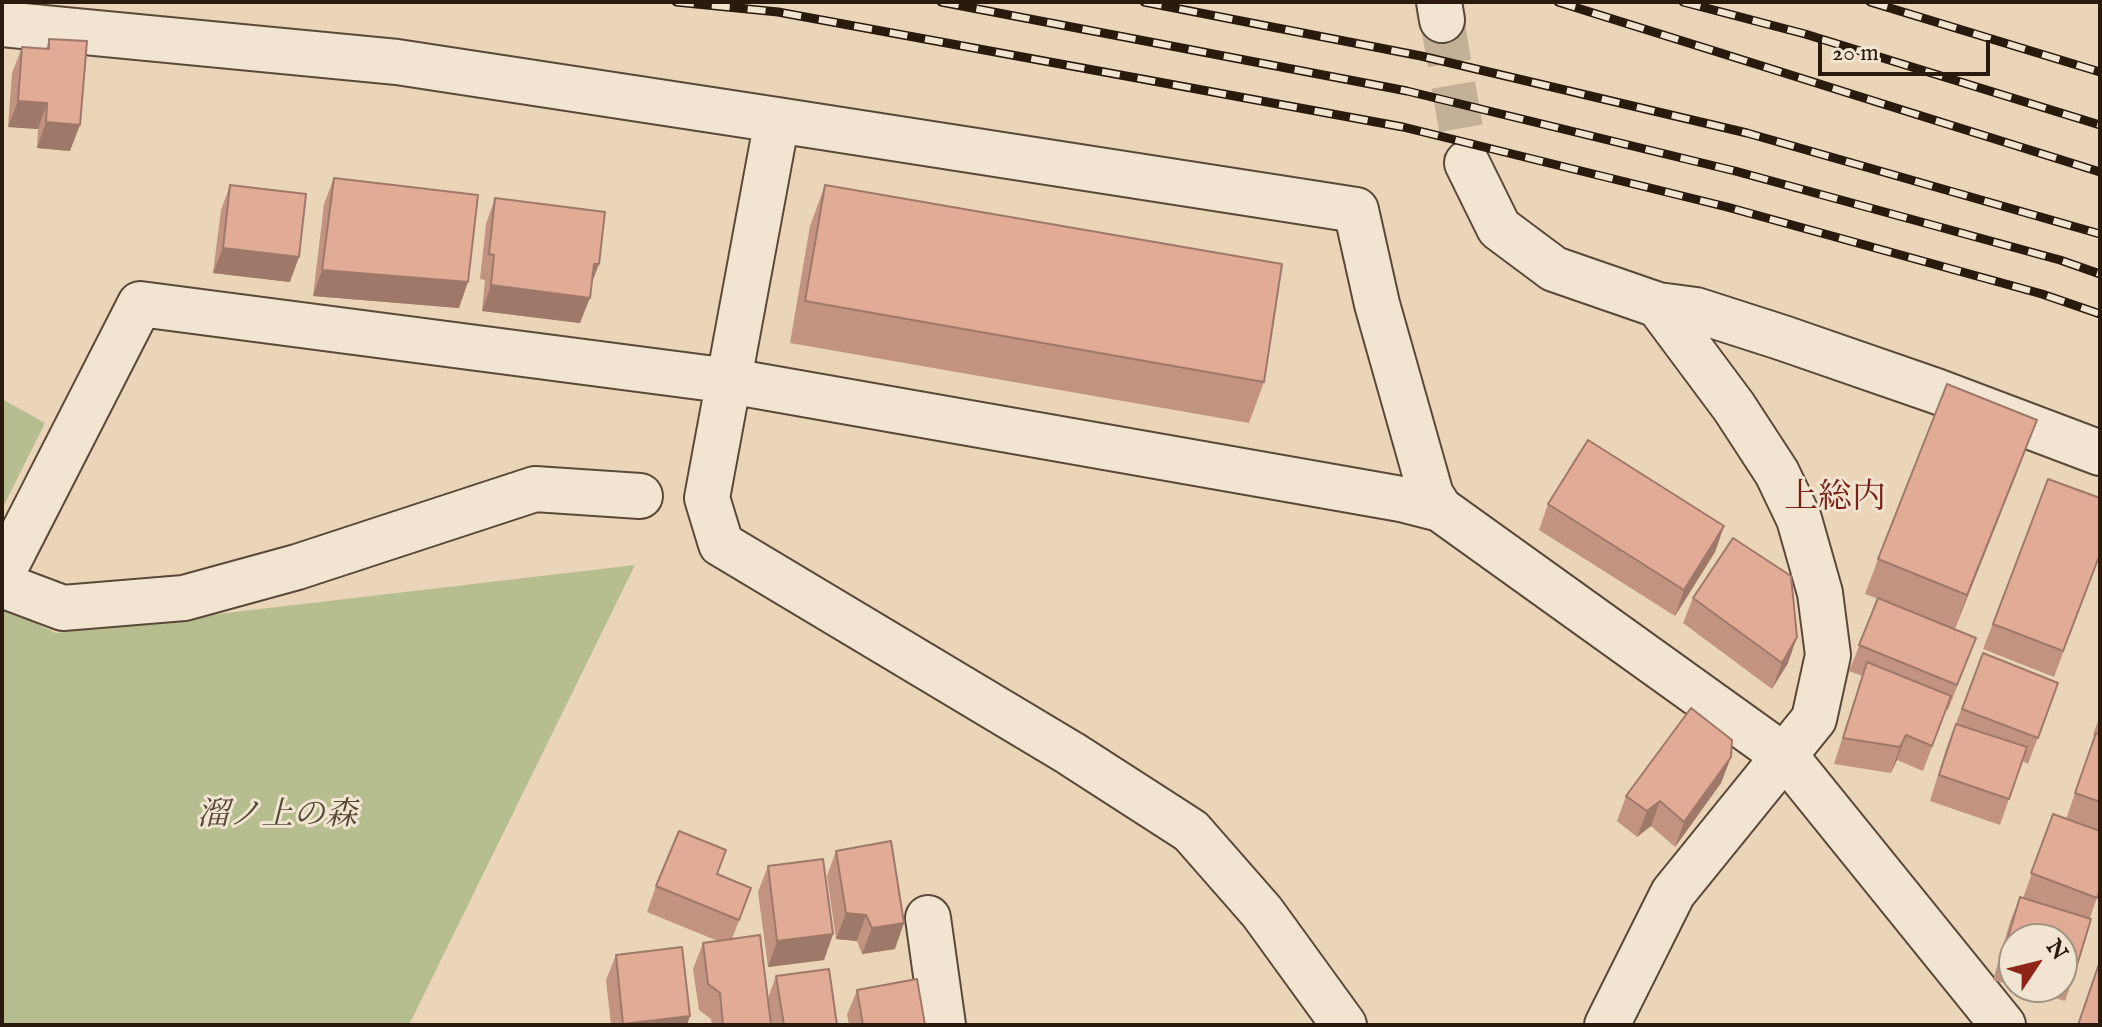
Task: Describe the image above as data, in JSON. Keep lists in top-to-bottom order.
{
  "districts": ["上総内"],
  "parks": ["溜ノ上の森"],
  "scale_bar": "20 m",
  "north": "top right"
}
